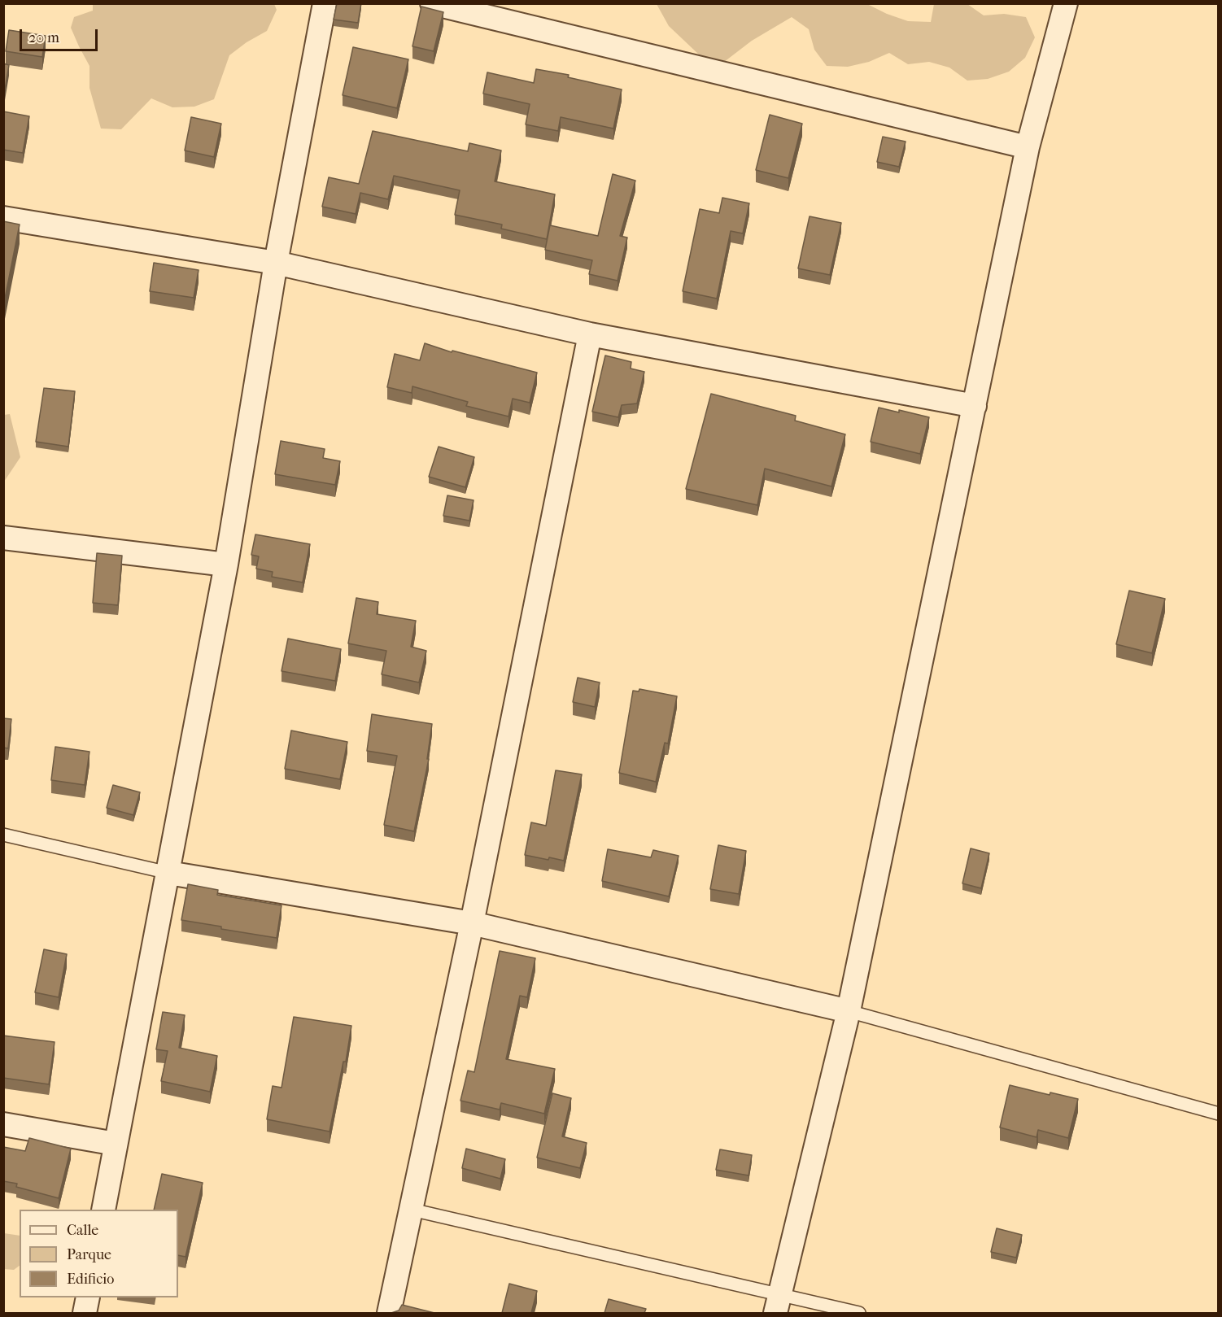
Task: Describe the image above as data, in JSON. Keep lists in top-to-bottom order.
{
  "legend": ["Calle", "Parque", "Edificio"],
  "scale_bar": "20 m"
}
